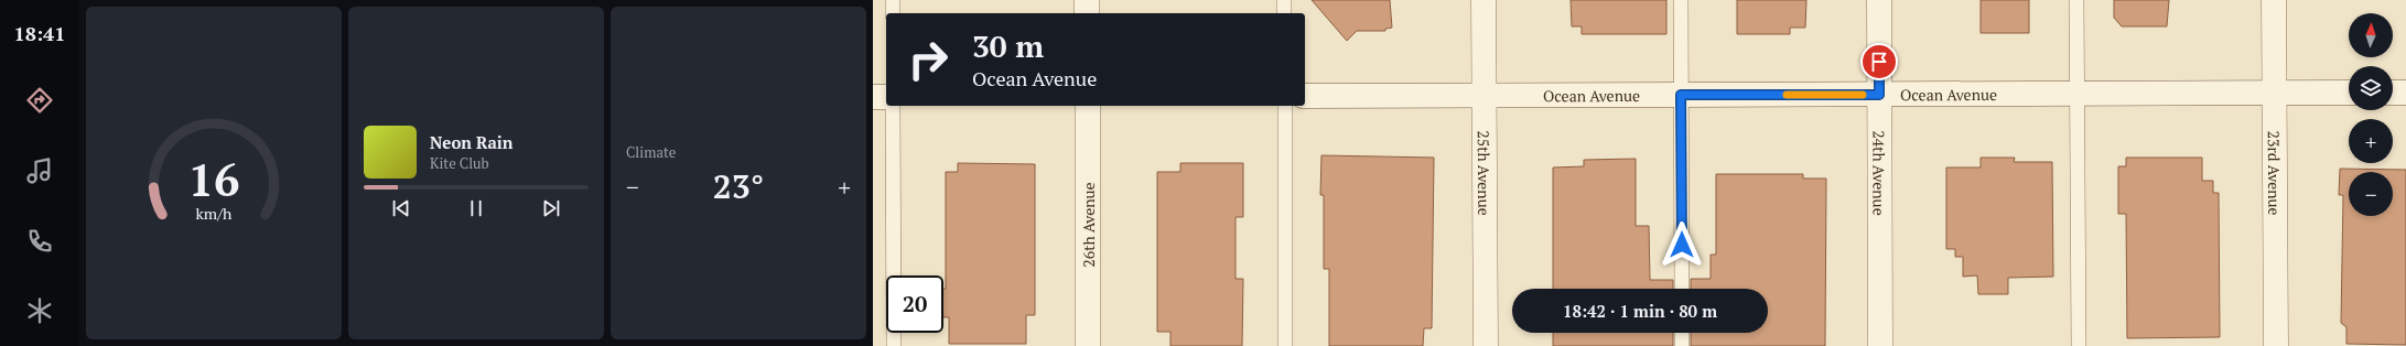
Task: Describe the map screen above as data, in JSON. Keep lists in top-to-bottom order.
{
  "streets": {
    "street": [
      "Ocean Avenue",
      "25th Avenue",
      "24th Avenue",
      "23rd Avenue",
      "26th Avenue"
    ]
  },
  "crossings": [
    ["Ocean Avenue", "25th Avenue"],
    ["Ocean Avenue", "24th Avenue"],
    ["Ocean Avenue", "23rd Avenue"]
  ],
  "north": "top",
  "page": {
    "tabs": "18:41",
    "tile": "Climate",
    "map_buttons": ["+", "−"],
    "turn": ["30 m", "Ocean Avenue"],
    "song": ["Neon Rain", "Kite Club"],
    "heat": ["−", "23°", "+"],
    "limit": "20",
    "trip": "18:42 · 1 min · 80 m",
    "gauge": ["16", "km/h"]
  }
}
